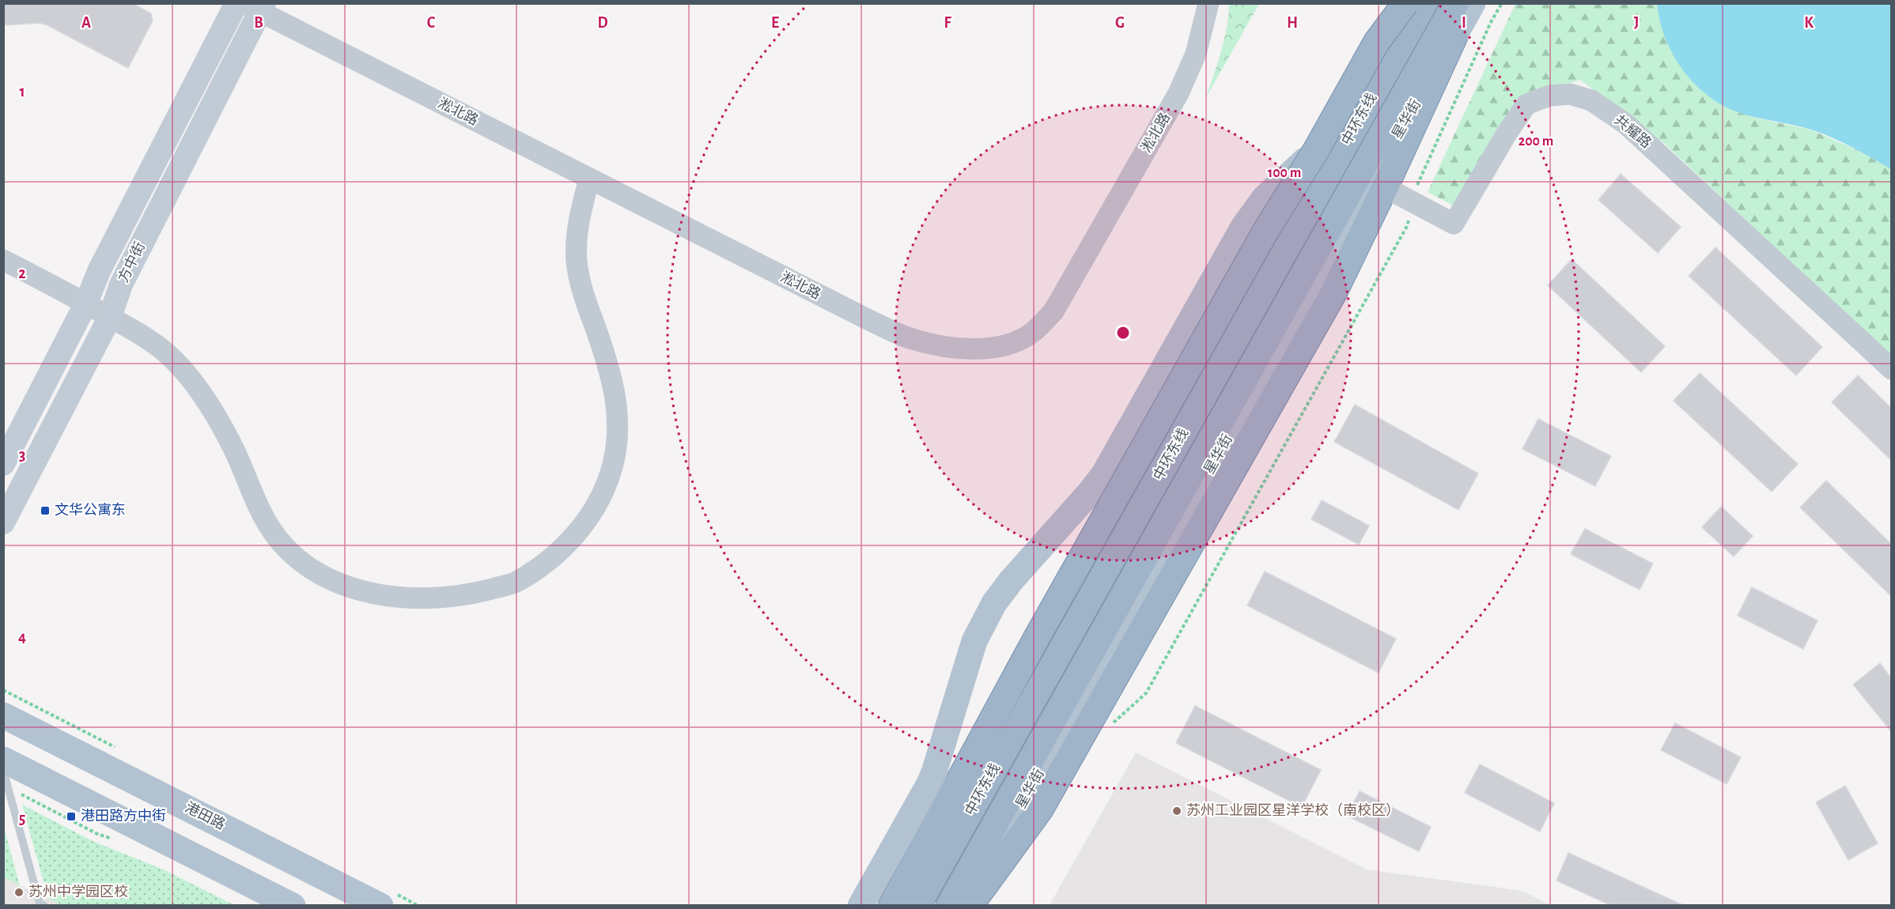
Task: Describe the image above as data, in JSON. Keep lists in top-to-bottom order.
{
  "streets": {
    "highway": ["中环东线"],
    "main road": ["星华街", "方中街", "港田路"],
    "street": ["淞北路", "共耀路"]
  },
  "crossings": [
    ["淞北路", "方中街"],
    ["星华街", "共耀路"]
  ],
  "places": {
    "transit": ["文华公寓东", "港田路方中街"],
    "other": ["苏州工业园区星洋学校（南校区）", "苏州中学园区校"]
  },
  "grid": {
    "columns": [
      "A",
      "B",
      "C",
      "D",
      "E",
      "F",
      "G",
      "H",
      "I",
      "J",
      "K"
    ],
    "rows": [
      "1",
      "2",
      "3",
      "4",
      "5"
    ]
  },
  "rings": ["200 m", "100 m"]
}
